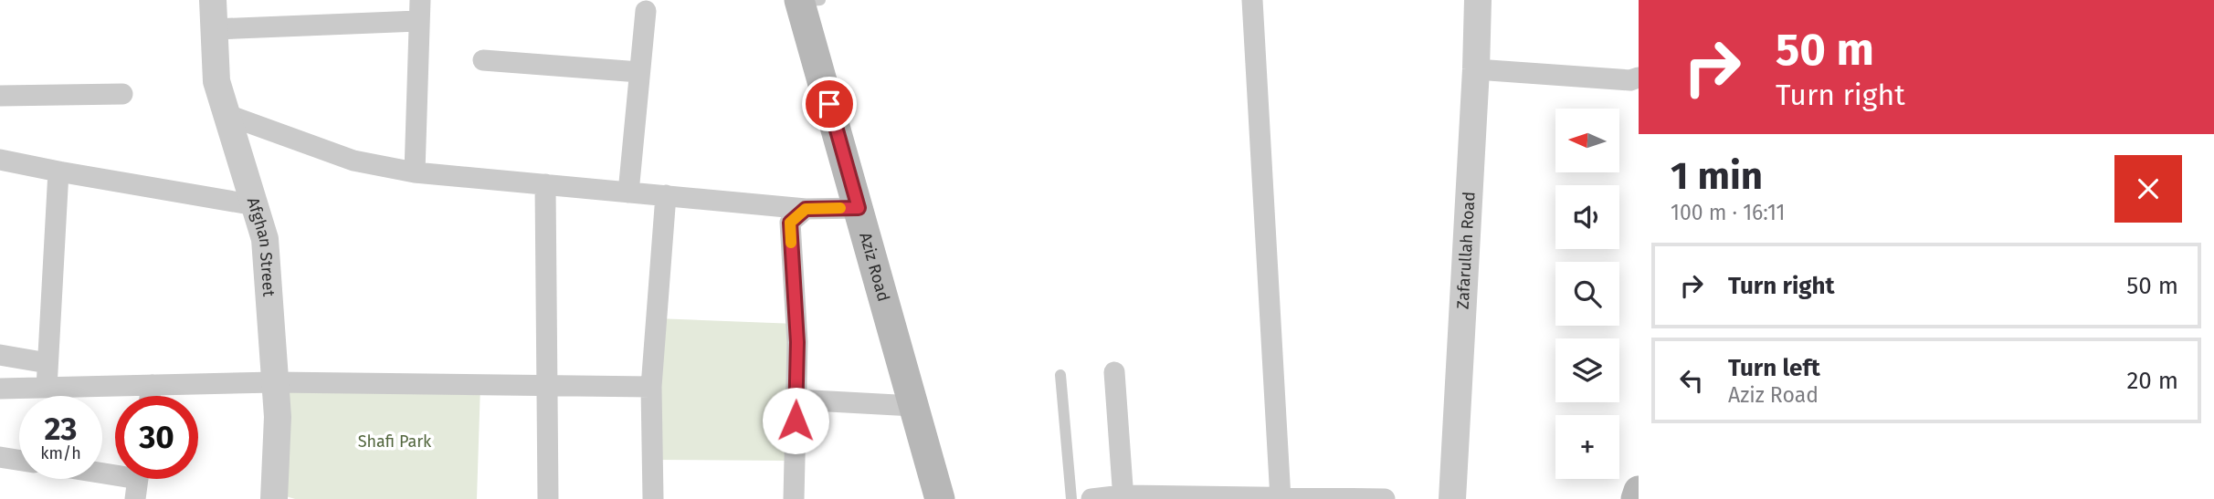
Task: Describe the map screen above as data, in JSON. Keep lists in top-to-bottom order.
{
  "streets": {
    "main road": ["Aziz Road"],
    "street": ["Afghan Street", "Zafarullah Road"]
  },
  "parks": ["Shafi Park"],
  "north": "left",
  "page": {
    "turn": ["50 m", "Turn right"],
    "map_buttons": "+",
    "heading": ["1 min", "100 m · 16:11"],
    "list": [
      {
        "name": "Turn right",
        "value": "50 m"
      },
      {
        "name": "Turn left",
        "note": "Aziz Road",
        "value": "20 m"
      }
    ],
    "speed": "23 km/h",
    "limit": "30"
  }
}
